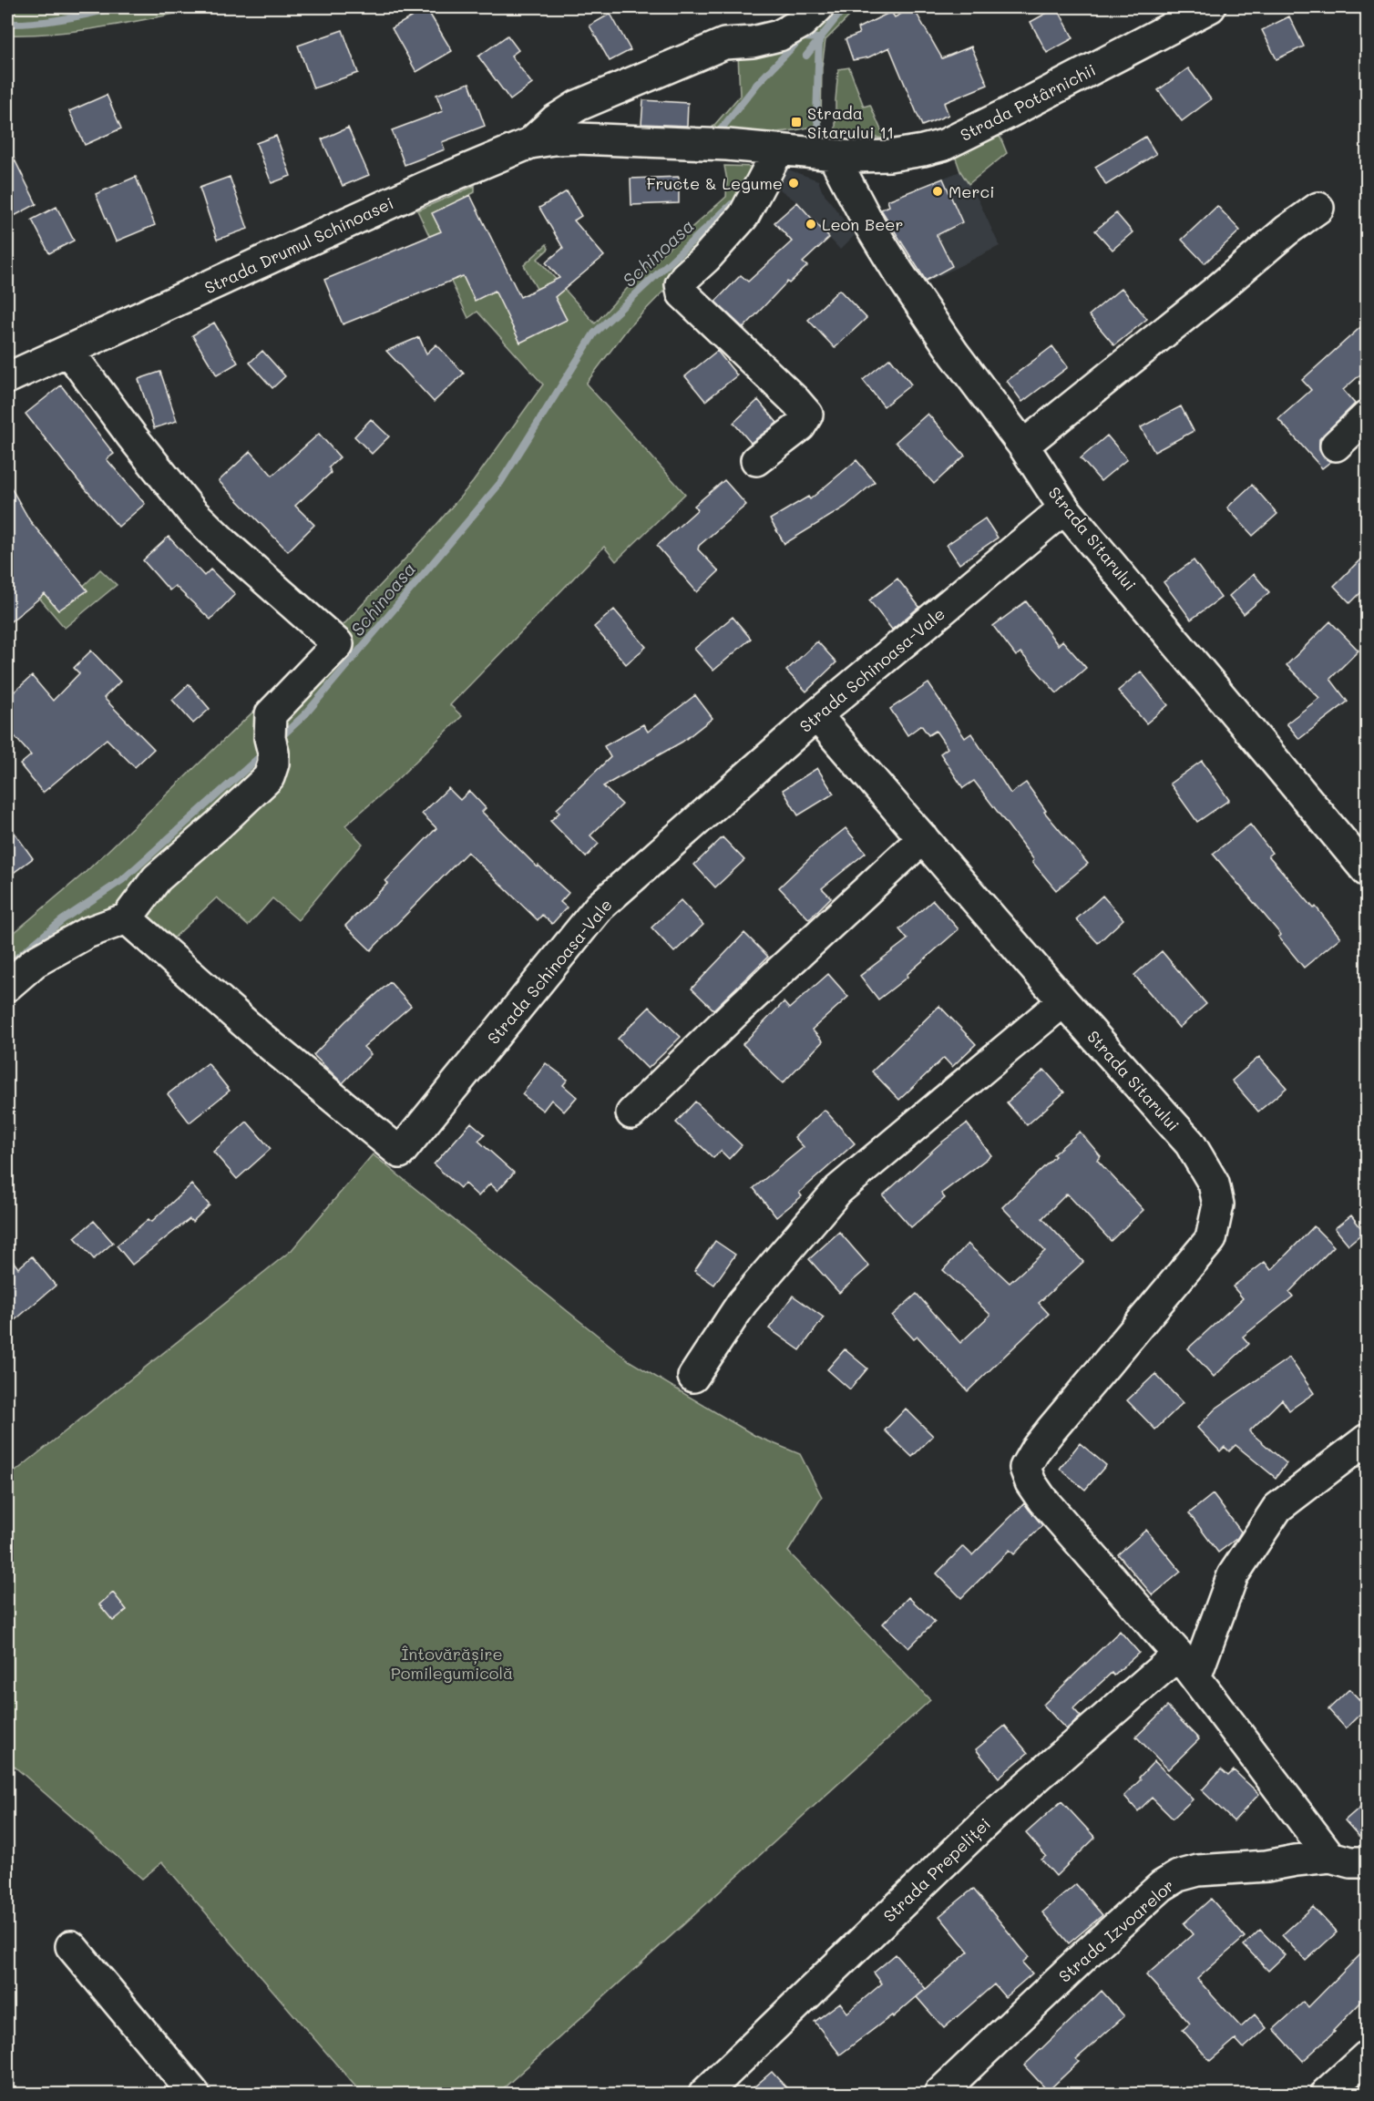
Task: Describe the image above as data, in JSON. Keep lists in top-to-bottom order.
{
  "streets": {
    "street": [
      "Strada Potârnichii",
      "Strada Drumul Schinoasei",
      "Strada Sitarului",
      "Strada Schinoasa-Vale",
      "Strada Prepeliței",
      "Strada Izvoarelor"
    ]
  },
  "crossings": [
    ["Strada Potârnichii", "Strada Drumul Schinoasei"],
    ["Strada Potârnichii", "Strada Sitarului"],
    ["Strada Drumul Schinoasei", "Strada Sitarului"],
    ["Strada Sitarului", "Strada Schinoasa-Vale"],
    ["Strada Sitarului", "Strada Prepeliței"]
  ],
  "water": ["Schinoasa"],
  "parks": ["Întovărășire Pomilegumicolă"],
  "places": {
    "transit": ["Strada Sitarului 11"],
    "other": ["Fructe & Legume", "Merci", "Leon Beer"]
  }
}
